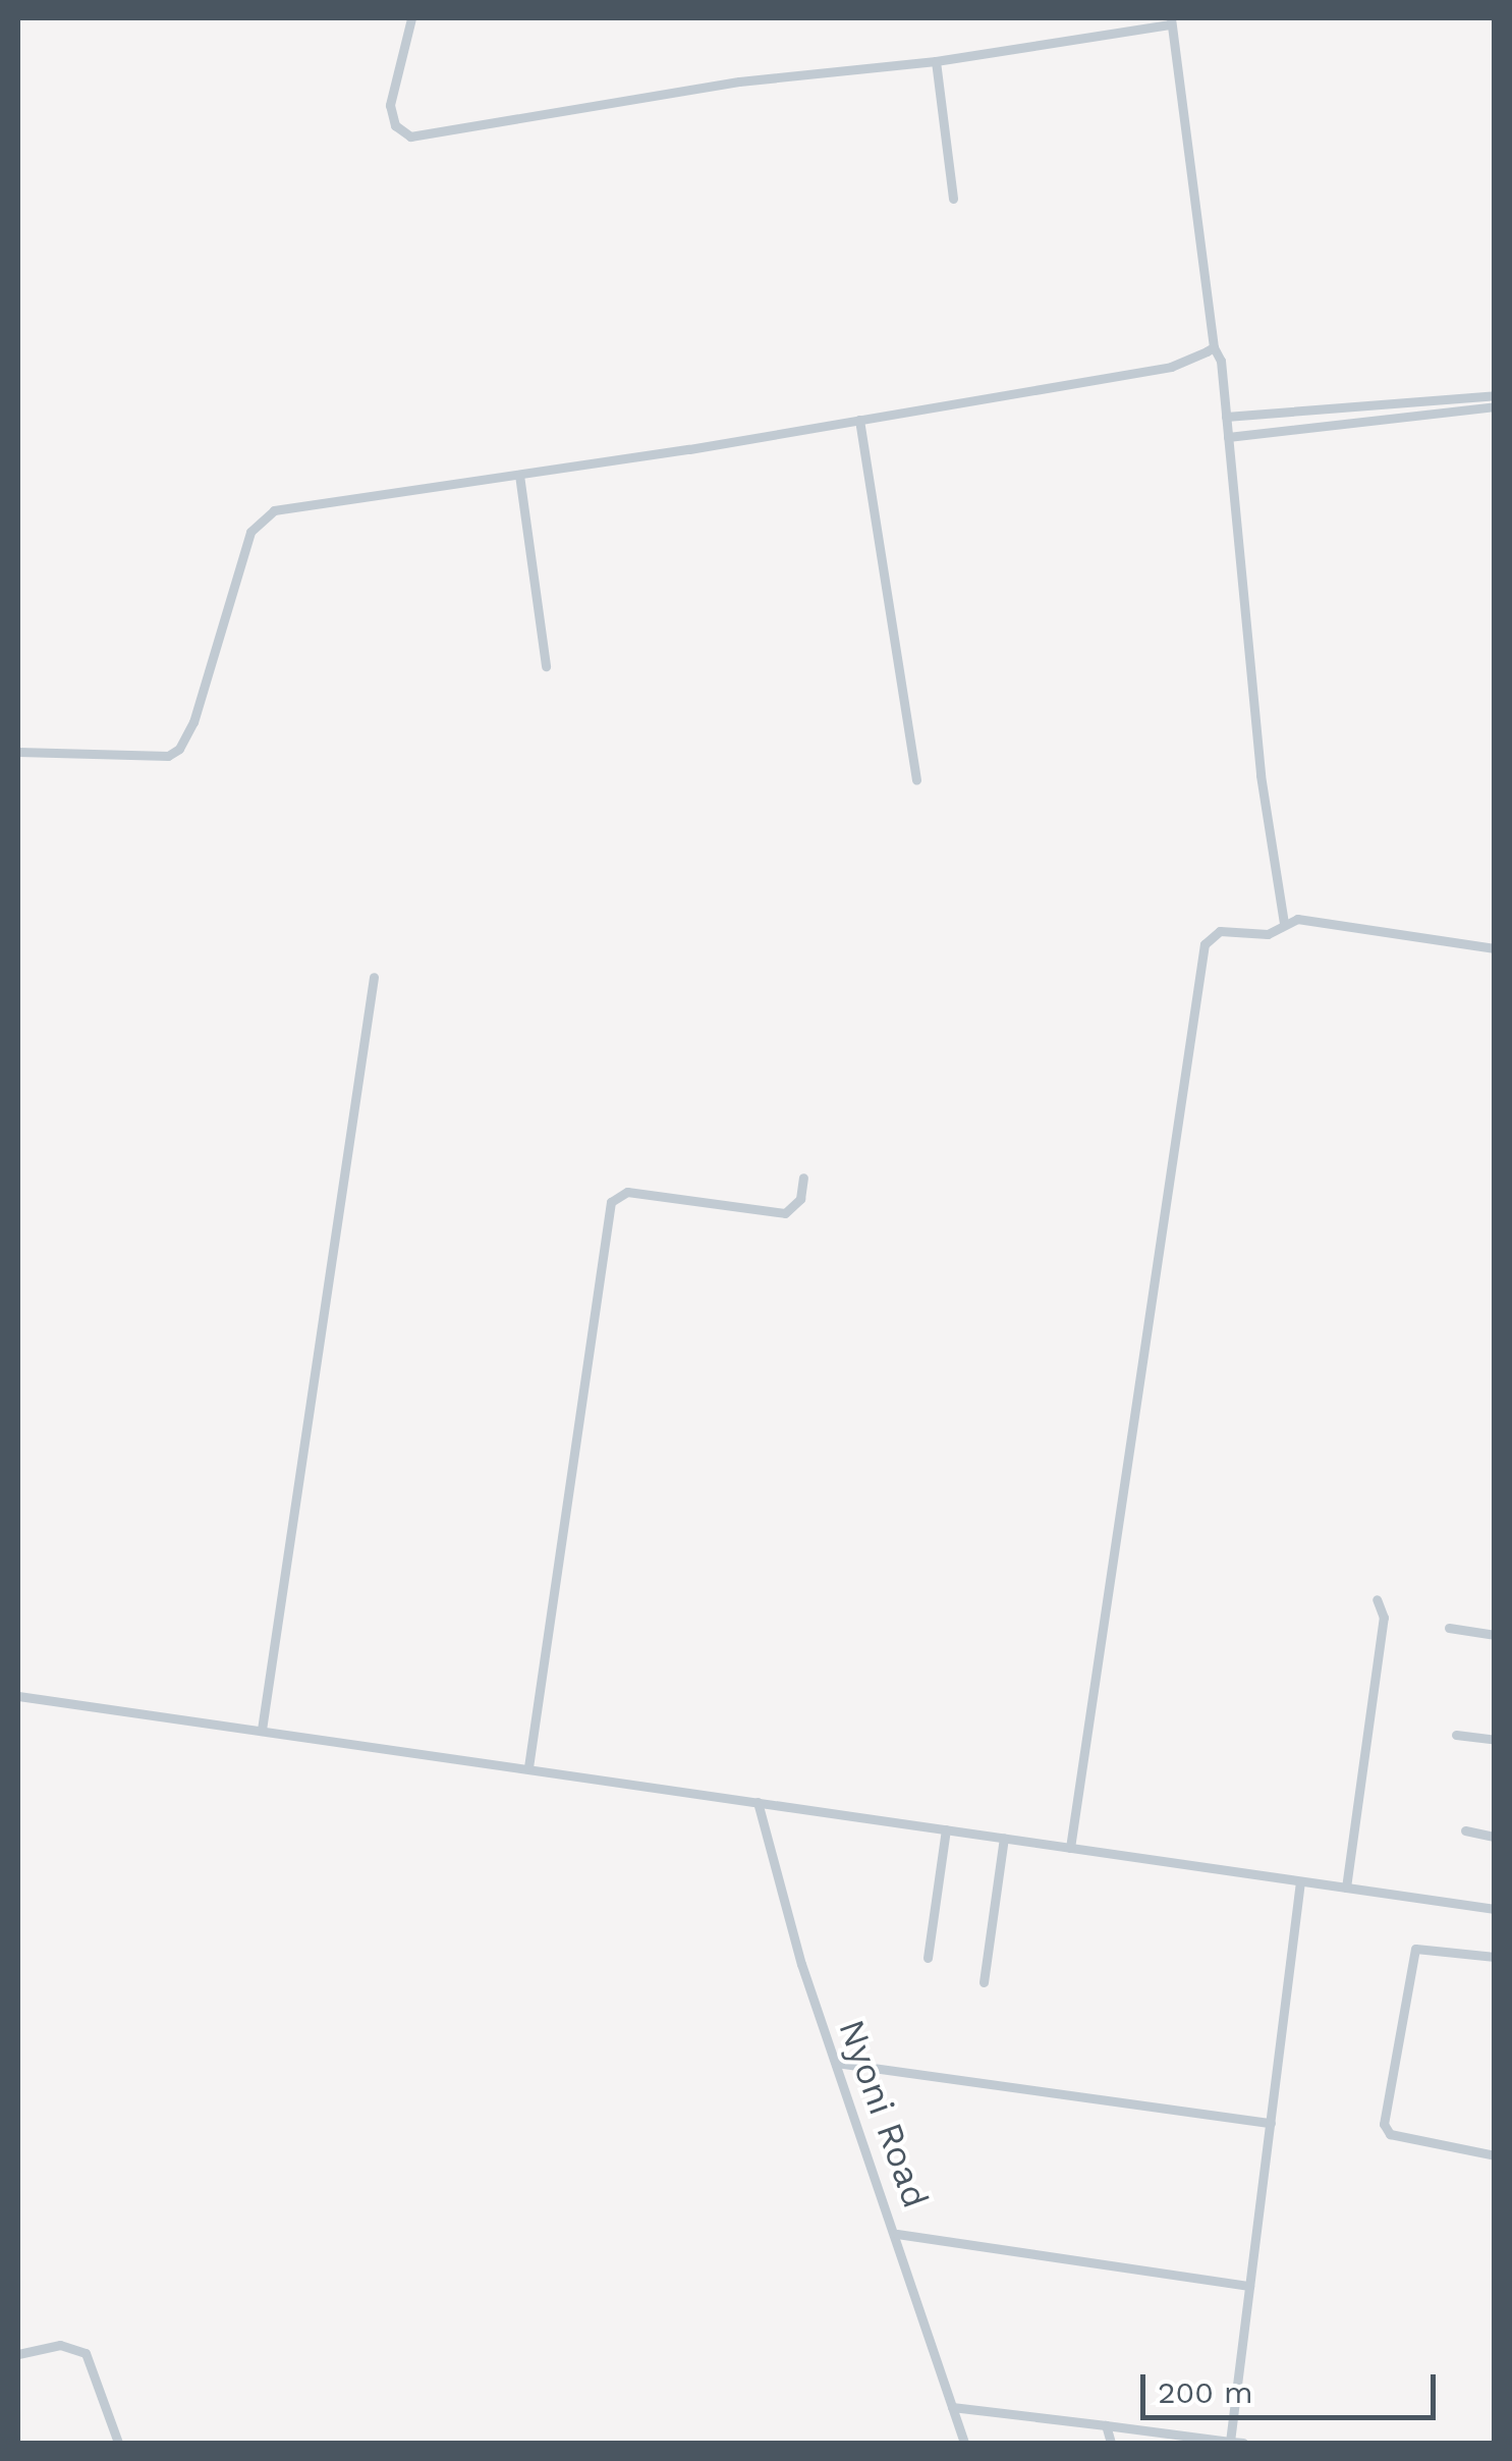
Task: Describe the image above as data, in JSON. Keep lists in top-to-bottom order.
{
  "streets": {
    "street": ["Nyoni Road"]
  },
  "scale_bar": "200 m"
}
